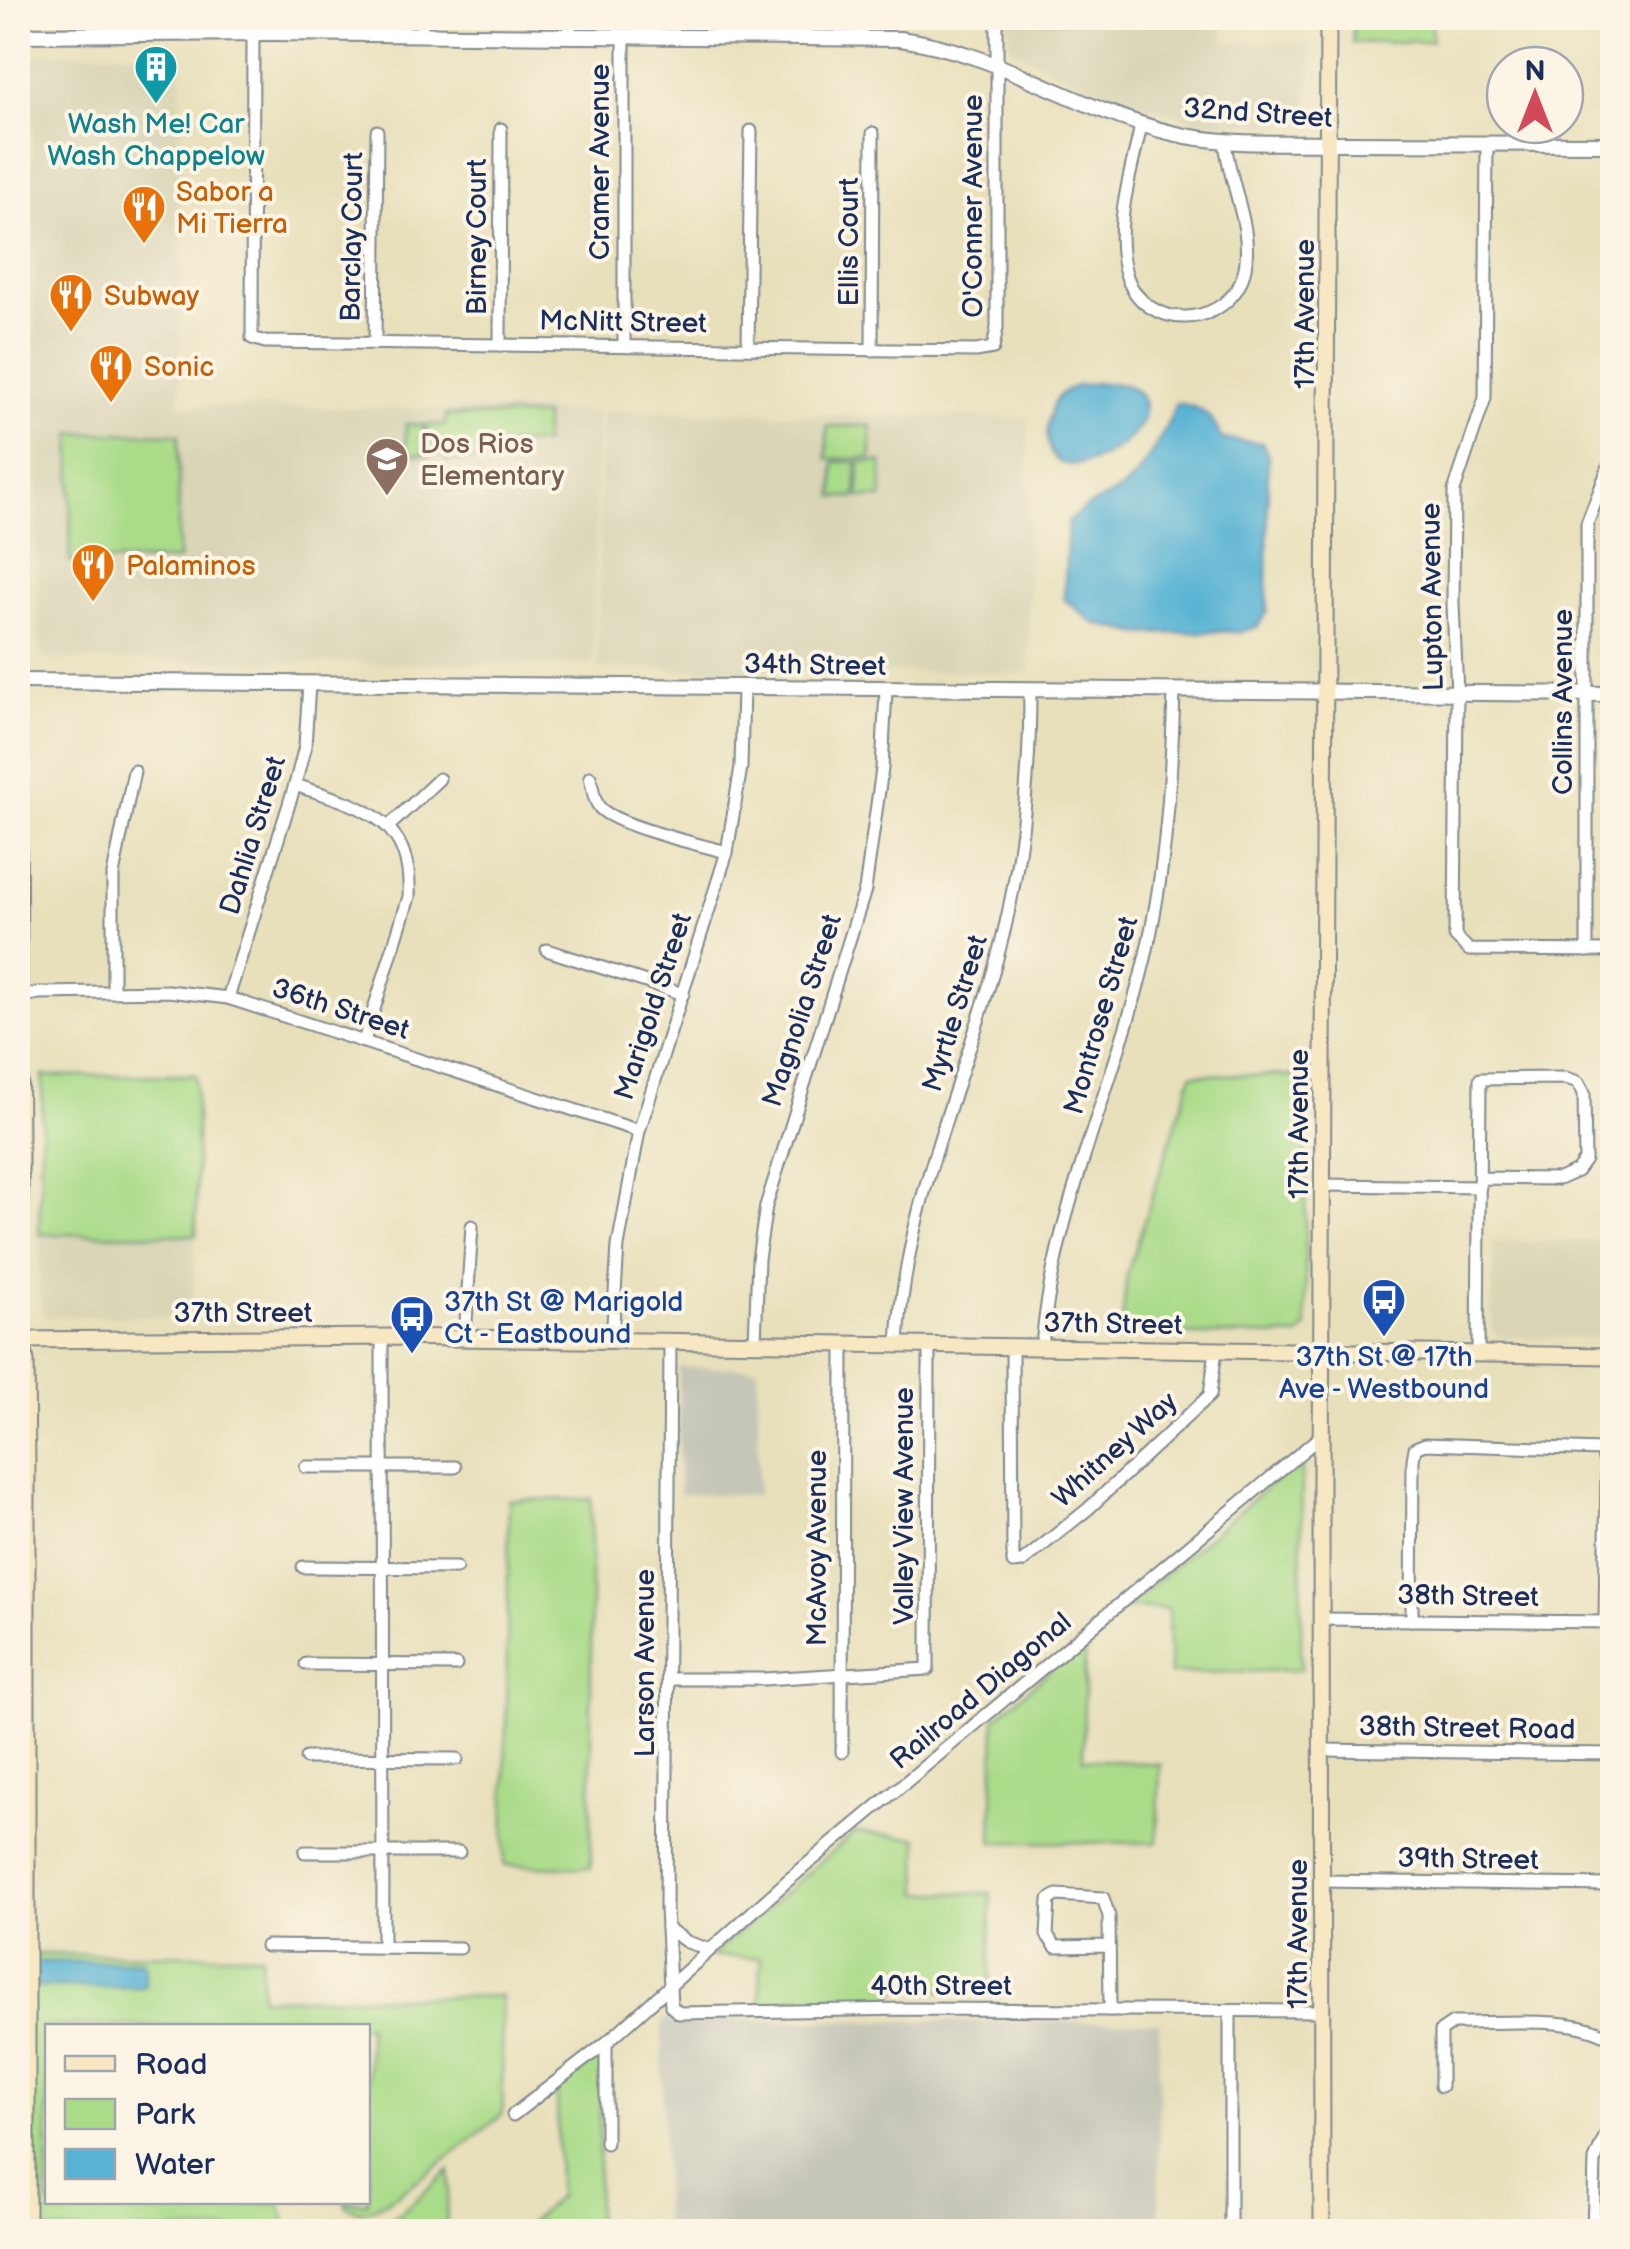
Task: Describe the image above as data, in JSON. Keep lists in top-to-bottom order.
{
  "streets": {
    "main road": ["17th Avenue", "37th Street"],
    "street": [
      "32nd Street",
      "Cramer Avenue",
      "O'Conner Avenue",
      "Barclay Court",
      "Birney Court",
      "Ellis Court",
      "McNitt Street",
      "Lupton Avenue",
      "34th Street",
      "Collins Avenue",
      "Dahlia Street",
      "Marigold Street",
      "36th Street",
      "Magnolia Street",
      "Myrtle Street",
      "Montrose Street",
      "Whitney Way",
      "Valley View Avenue",
      "McAvoy Avenue",
      "38th Street",
      "Larson Avenue",
      "Railroad Diagonal",
      "38th Street Road",
      "39th Street",
      "40th Street"
    ]
  },
  "crossings": [
    ["32nd Street", "Cramer Avenue"],
    ["32nd Street", "O'Conner Avenue"],
    ["32nd Street", "17th Avenue"],
    ["32nd Street", "McNitt Street"],
    ["Cramer Avenue", "McNitt Street"],
    ["O'Conner Avenue", "McNitt Street"],
    ["Barclay Court", "McNitt Street"],
    ["Birney Court", "McNitt Street"],
    ["Ellis Court", "McNitt Street"],
    ["17th Avenue", "34th Street"],
    ["17th Avenue", "37th Street"],
    ["17th Avenue", "38th Street"],
    ["17th Avenue", "Railroad Diagonal"],
    ["17th Avenue", "38th Street Road"],
    ["17th Avenue", "39th Street"],
    ["17th Avenue", "40th Street"],
    ["Lupton Avenue", "34th Street"],
    ["Lupton Avenue", "Collins Avenue"],
    ["34th Street", "Collins Avenue"],
    ["34th Street", "Dahlia Street"],
    ["34th Street", "Marigold Street"],
    ["34th Street", "Magnolia Street"],
    ["34th Street", "Myrtle Street"],
    ["34th Street", "Montrose Street"],
    ["Dahlia Street", "36th Street"],
    ["Marigold Street", "36th Street"],
    ["Marigold Street", "37th Street"],
    ["Magnolia Street", "37th Street"],
    ["Myrtle Street", "37th Street"],
    ["Montrose Street", "37th Street"],
    ["37th Street", "Whitney Way"],
    ["37th Street", "Valley View Avenue"],
    ["37th Street", "McAvoy Avenue"],
    ["37th Street", "Larson Avenue"],
    ["Valley View Avenue", "McAvoy Avenue"],
    ["Larson Avenue", "Railroad Diagonal"],
    ["Larson Avenue", "40th Street"],
    ["Railroad Diagonal", "40th Street"]
  ],
  "places": {
    "building": ["Wash Me! Car Wash Chappelow"],
    "restaurant": [
      "Sabor a Mi Tierra",
      "Subway",
      "Sonic",
      "Palaminos"
    ],
    "school or university": ["Dos Rios Elementary"],
    "bus stop": ["37th St @ 17th Ave - Westbound", "37th St @ Marigold Ct - Eastbound"]
  },
  "legend": ["Road", "Park", "Water"],
  "north": "top"
}
